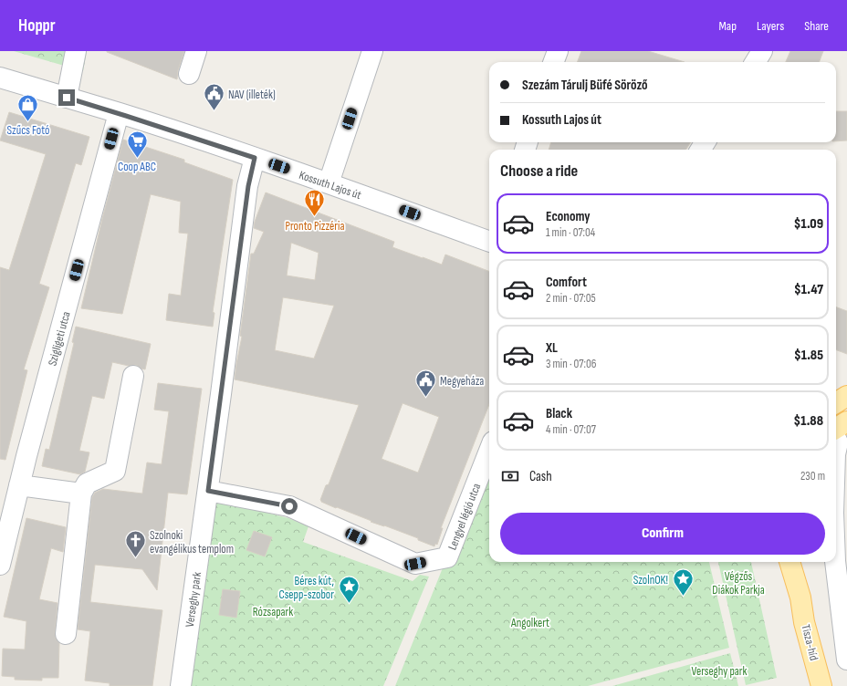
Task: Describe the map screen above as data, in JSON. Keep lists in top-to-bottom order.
{
  "streets": {
    "main road": ["Tisza-híd"],
    "street": [
      "Kossuth Lajos út",
      "Szigligeti utca",
      "Lengyel légió utca",
      "Verseghy park"
    ]
  },
  "crossings": [
    ["Kossuth Lajos út", "Szigligeti utca"],
    ["Kossuth Lajos út", "Verseghy park"],
    ["Lengyel légió utca", "Verseghy park"]
  ],
  "parks": [
    "Végzős Diákok Parkja",
    "Rózsapark",
    "Angolkert",
    "Verseghy park"
  ],
  "places": {
    "public building": ["NAV (illeték)", "Megyeháza"],
    "shop": ["Szűcs Fotó"],
    "supermarket": ["Coop ABC"],
    "restaurant": ["Pronto Pizzéria"],
    "church": ["Szolnoki evangélikus templom"],
    "place": ["SzolnOK!", "Béres kút, Csepp-szobor"]
  },
  "page": {
    "header": "Hoppr",
    "nav": ["Map", "Layers", "Share"],
    "banner": ["Szezám Tárulj Büfé Söröző", "Kossuth Lajos út"],
    "heading": "Choose a ride",
    "list": [
      {
        "name": "Economy",
        "note": "1 min · 07:04",
        "value": "$1.09"
      },
      {
        "name": "Comfort",
        "note": "2 min · 07:05",
        "value": "$1.47"
      },
      {
        "name": "XL",
        "note": "3 min · 07:06",
        "value": "$1.85"
      },
      {
        "name": "Black",
        "note": "4 min · 07:07",
        "value": "$1.88"
      }
    ],
    "pay": ["Cash", "230 m"],
    "buttons": "Confirm"
  }
}
